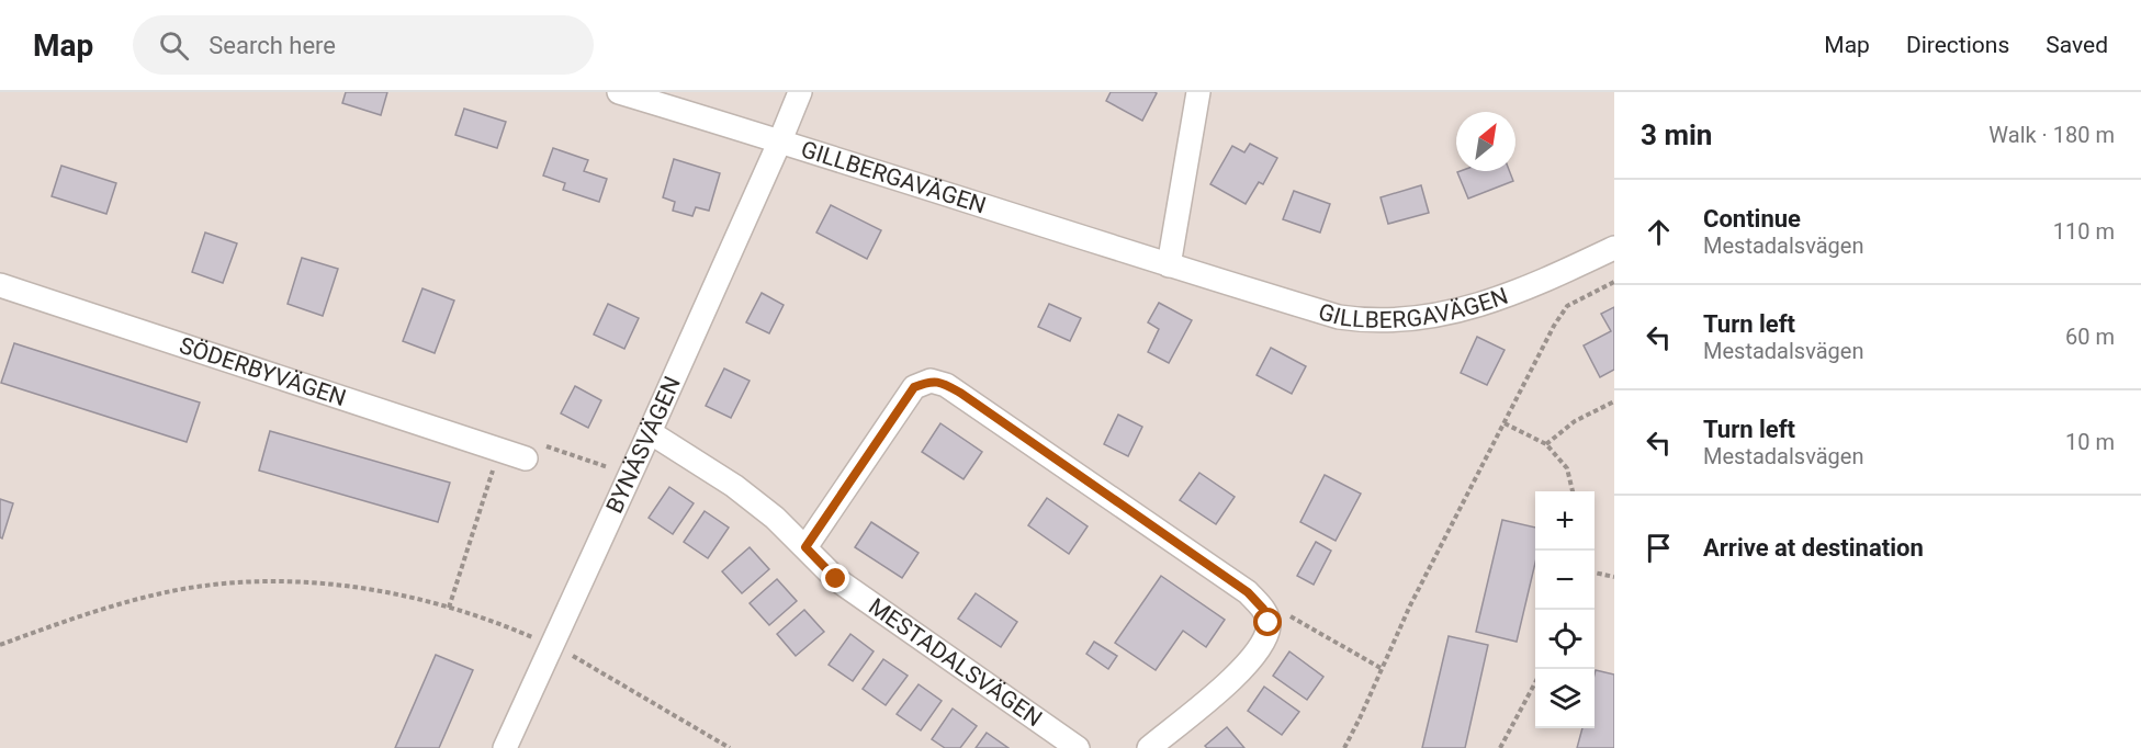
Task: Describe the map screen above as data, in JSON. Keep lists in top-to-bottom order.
{
  "streets": {
    "street": [
      "GILLBERGAVÄGEN",
      "SÖDERBYVÄGEN",
      "BYNÄSVÄGEN",
      "MESTADALSVÄGEN"
    ]
  },
  "crossings": [
    ["GILLBERGAVÄGEN", "BYNÄSVÄGEN"],
    ["BYNÄSVÄGEN", "MESTADALSVÄGEN"]
  ],
  "north": "top right",
  "page": {
    "header": "Map",
    "search": "Search here",
    "nav": ["Map", "Directions", "Saved"],
    "heading": ["3 min", "Walk · 180 m"],
    "list": [
      ["Continue", "Mestadalsvägen", "110 m"],
      ["Turn left", "Mestadalsvägen", "60 m"],
      ["Turn left", "Mestadalsvägen", "10 m"],
      "Arrive at destination"
    ],
    "map_buttons": ["+", "−"]
  }
}
